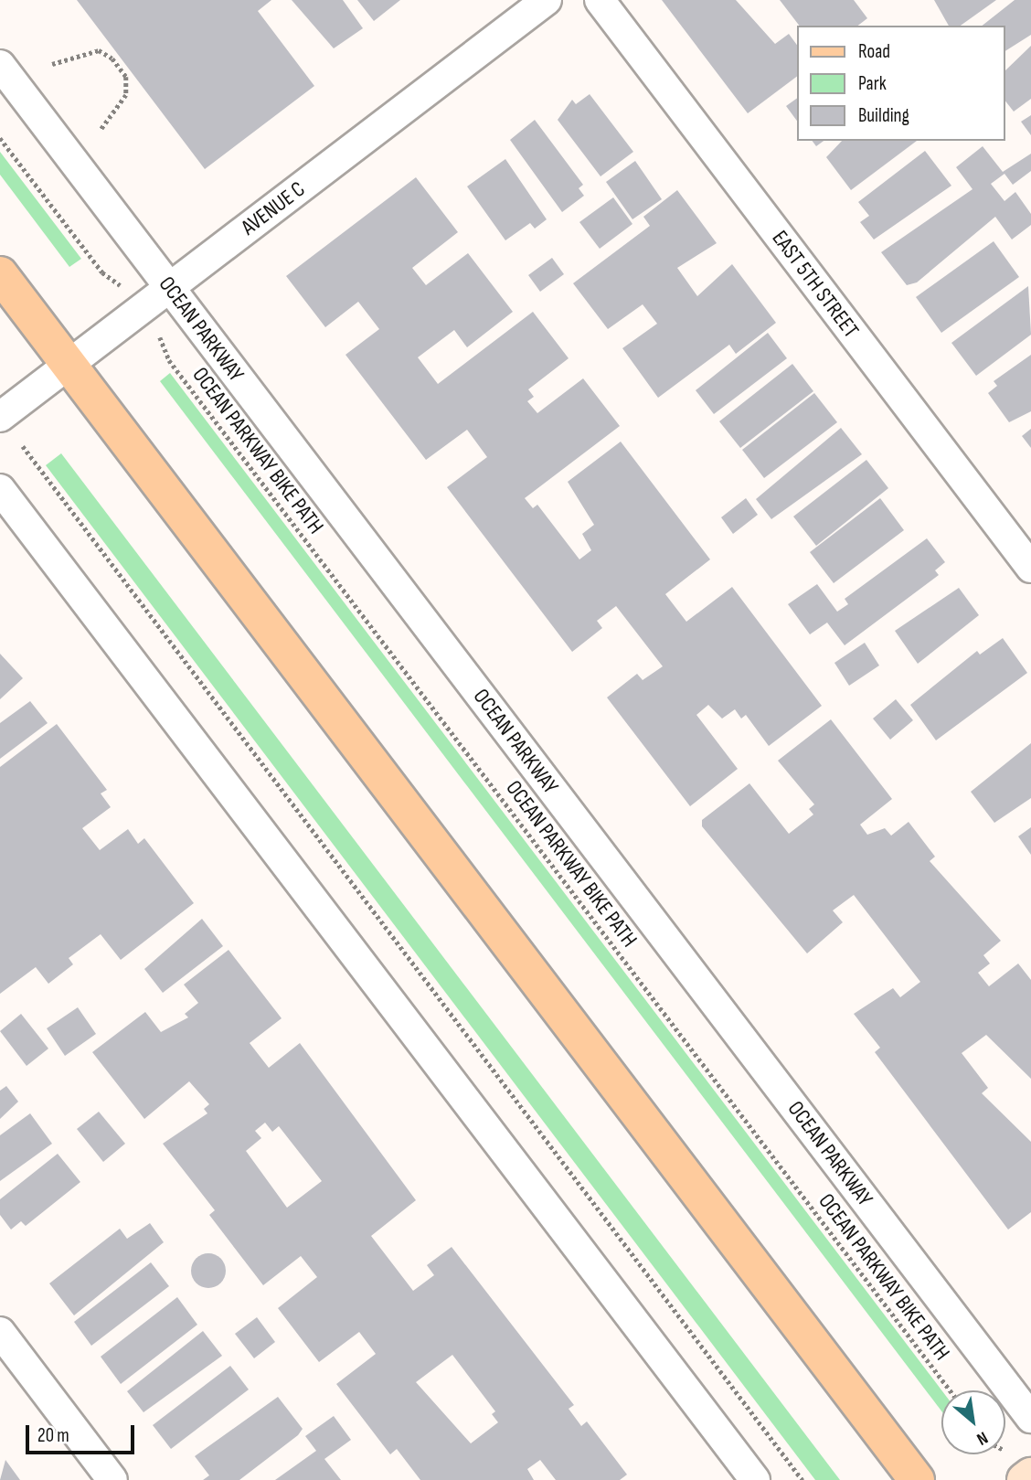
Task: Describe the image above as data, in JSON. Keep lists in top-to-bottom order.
{
  "streets": {
    "street": ["AVENUE C", "EAST 5TH STREET", "OCEAN PARKWAY"],
    "path": ["OCEAN PARKWAY BIKE PATH"]
  },
  "crossings": [
    ["AVENUE C", "OCEAN PARKWAY"]
  ],
  "legend": ["Road", "Park", "Building"],
  "scale_bar": "20 m",
  "north": "bottom right"
}
